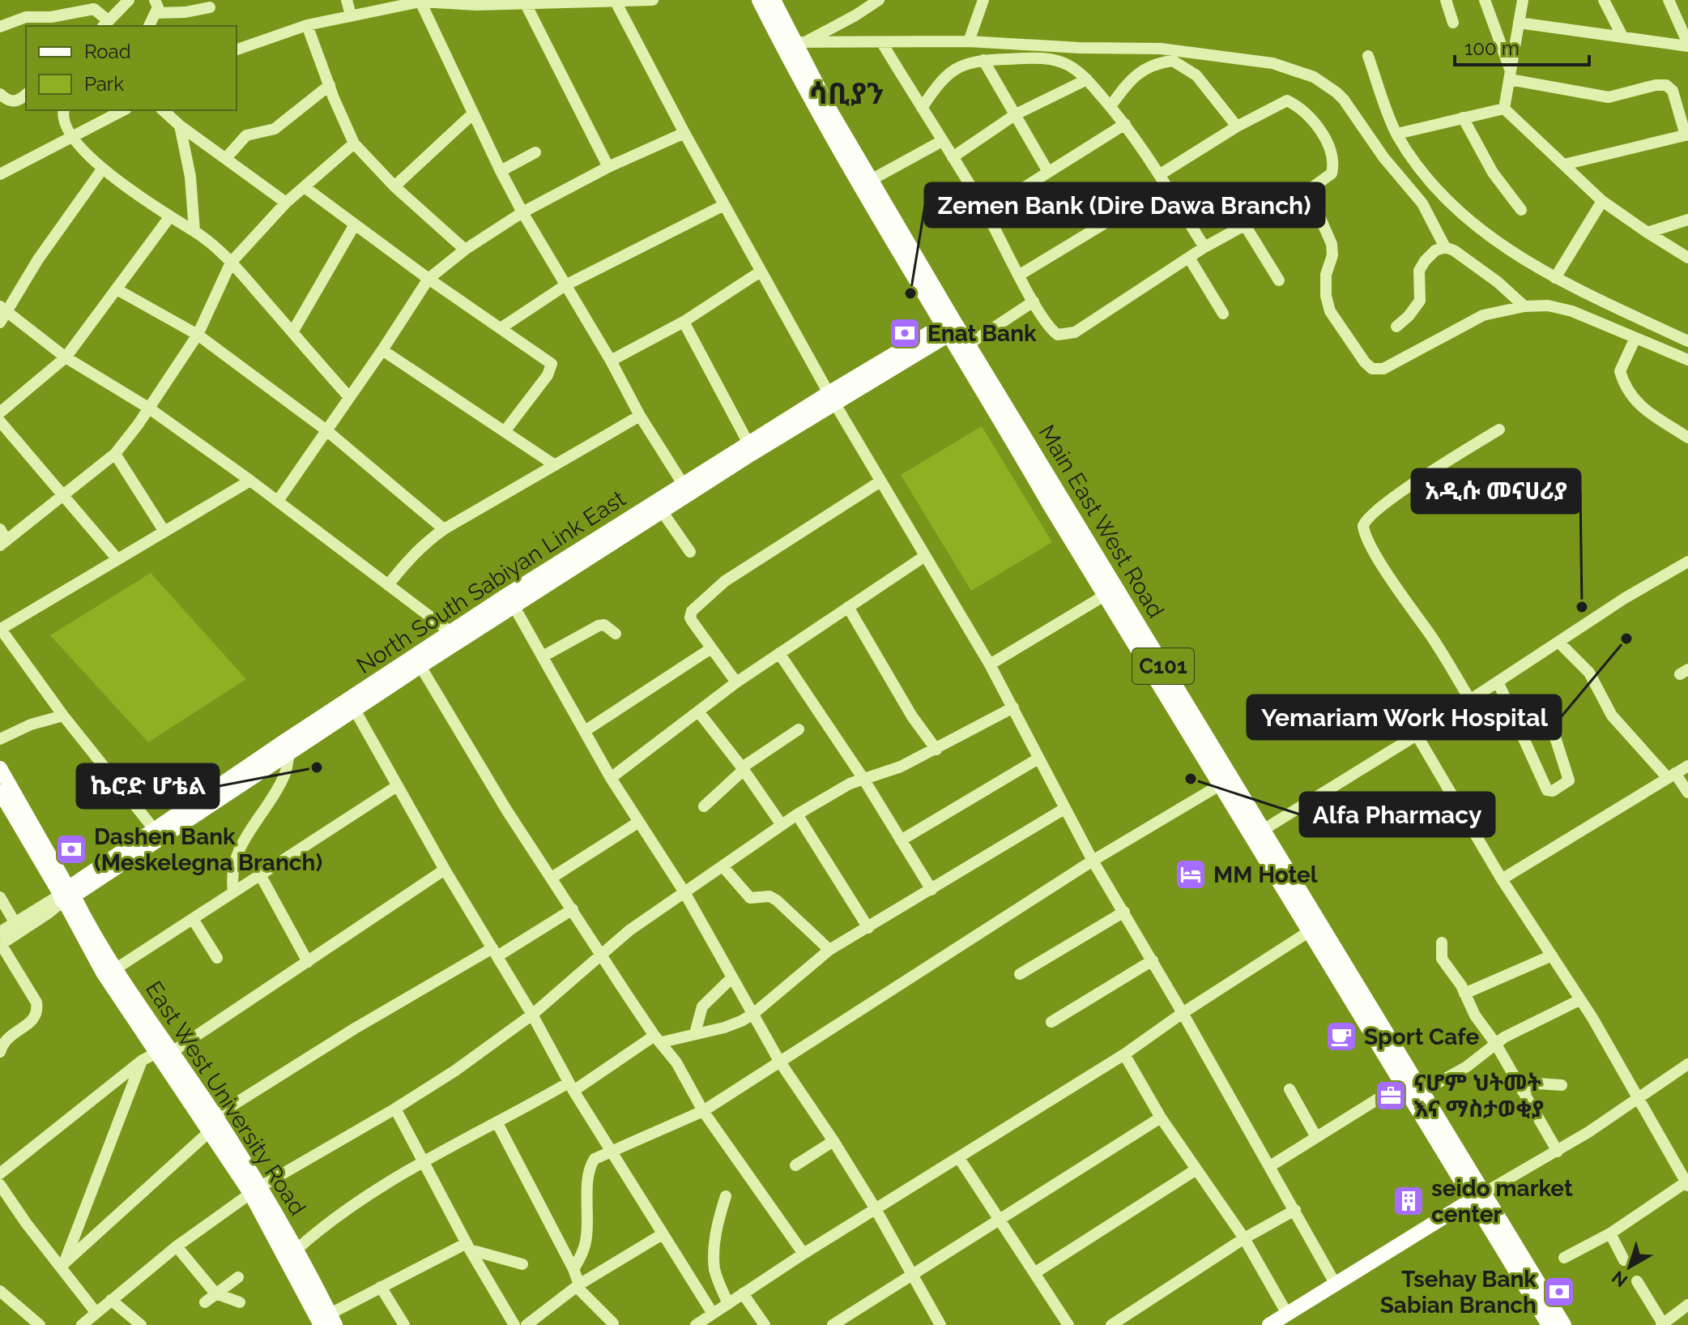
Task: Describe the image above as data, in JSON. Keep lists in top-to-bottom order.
{
  "streets": {
    "main road": [
      "Main East West Road",
      "North South Sabiyan Link East",
      "C101",
      "East West University Road"
    ]
  },
  "crossings": [
    ["Main East West Road", "North South Sabiyan Link East"],
    ["North South Sabiyan Link East", "East West University Road"]
  ],
  "districts": ["ሳቢያን"],
  "places": {
    "other": [
      "Zemen Bank (Dire Dawa Branch)",
      "አዲሱ መናሀሪያ",
      "Yemariam Work Hospital",
      "ኬሮድ ሆቴል",
      "Alfa Pharmacy"
    ],
    "bank": ["Enat Bank", "Dashen Bank (Meskelegna Branch)", "Tsehay Bank Sabian Branch"],
    "hotel": ["MM Hotel"],
    "cafe": ["Sport Cafe"],
    "office": ["ናሆም ህትመት እና ማስታወቂያ"],
    "building": ["seido market center"]
  },
  "legend": ["Road", "Park"],
  "scale_bar": "100 m",
  "north": "bottom left"
}
